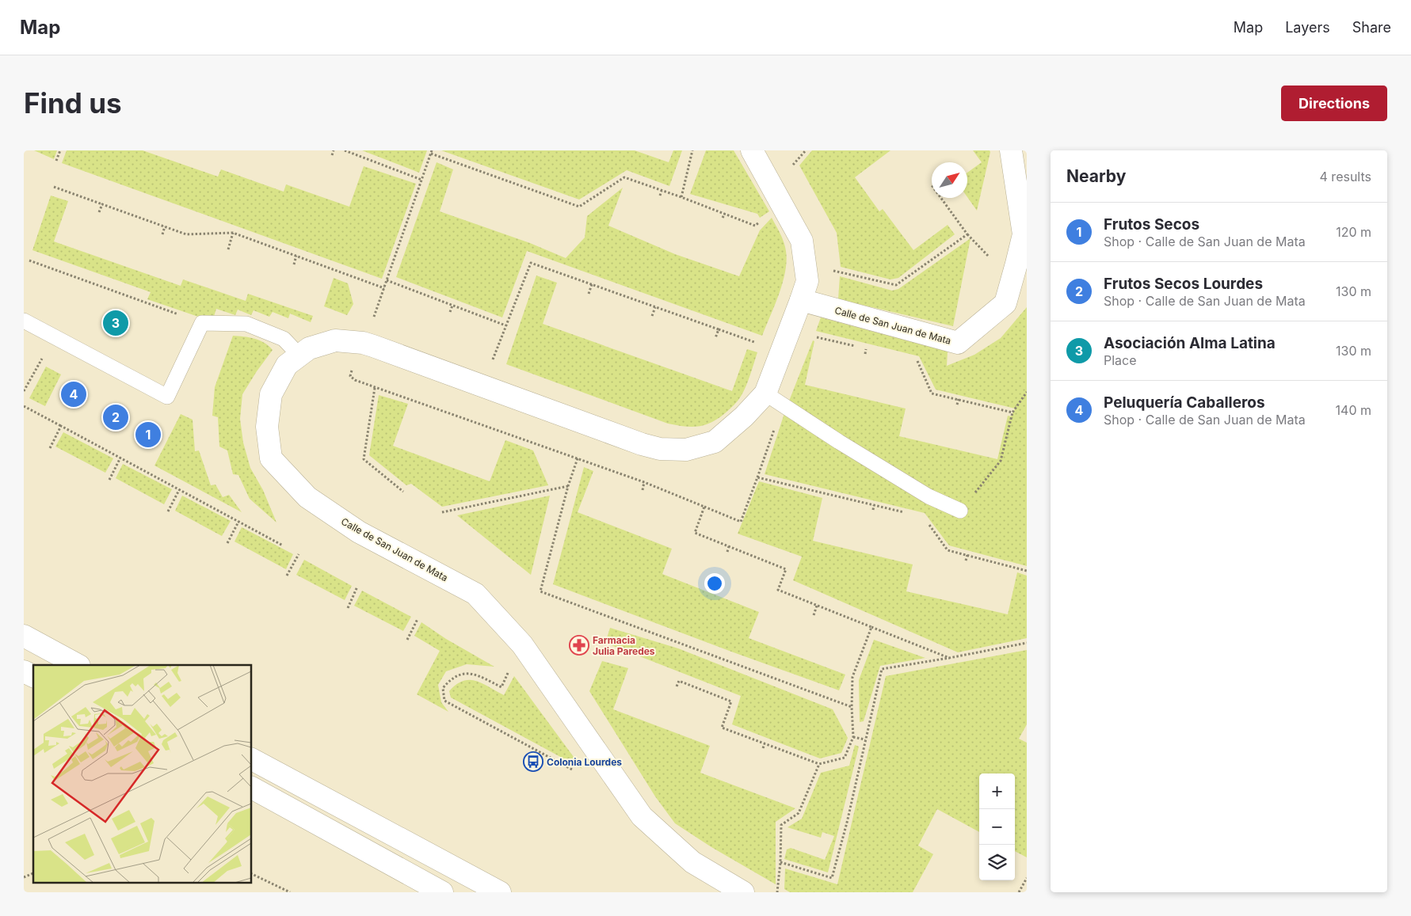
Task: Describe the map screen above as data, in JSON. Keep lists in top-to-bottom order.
{
  "streets": {
    "main road": ["Calle de San Juan de Mata"]
  },
  "places": {
    "pharmacy": ["Farmacia Julia Paredes"],
    "bus stop": ["Colonia Lourdes"]
  },
  "north": "top right",
  "page": {
    "header": "Map",
    "nav": ["Map", "Layers", "Share"],
    "buttons": "Directions",
    "title": "Find us",
    "heading": ["Nearby", "4 results"],
    "list": [
      {
        "mark": "1",
        "name": "Frutos Secos",
        "note": "Shop · Calle de San Juan de Mata",
        "value": "120 m"
      },
      {
        "mark": "2",
        "name": "Frutos Secos Lourdes",
        "note": "Shop · Calle de San Juan de Mata",
        "value": "130 m"
      },
      {
        "mark": "3",
        "name": "Asociación Alma Latina",
        "note": "Place",
        "value": "130 m"
      },
      {
        "mark": "4",
        "name": "Peluquería Caballeros",
        "note": "Shop · Calle de San Juan de Mata",
        "value": "140 m"
      }
    ],
    "pins": [
      "3",
      "4",
      "2",
      "1"
    ],
    "map_buttons": ["+", "−"]
  }
}
